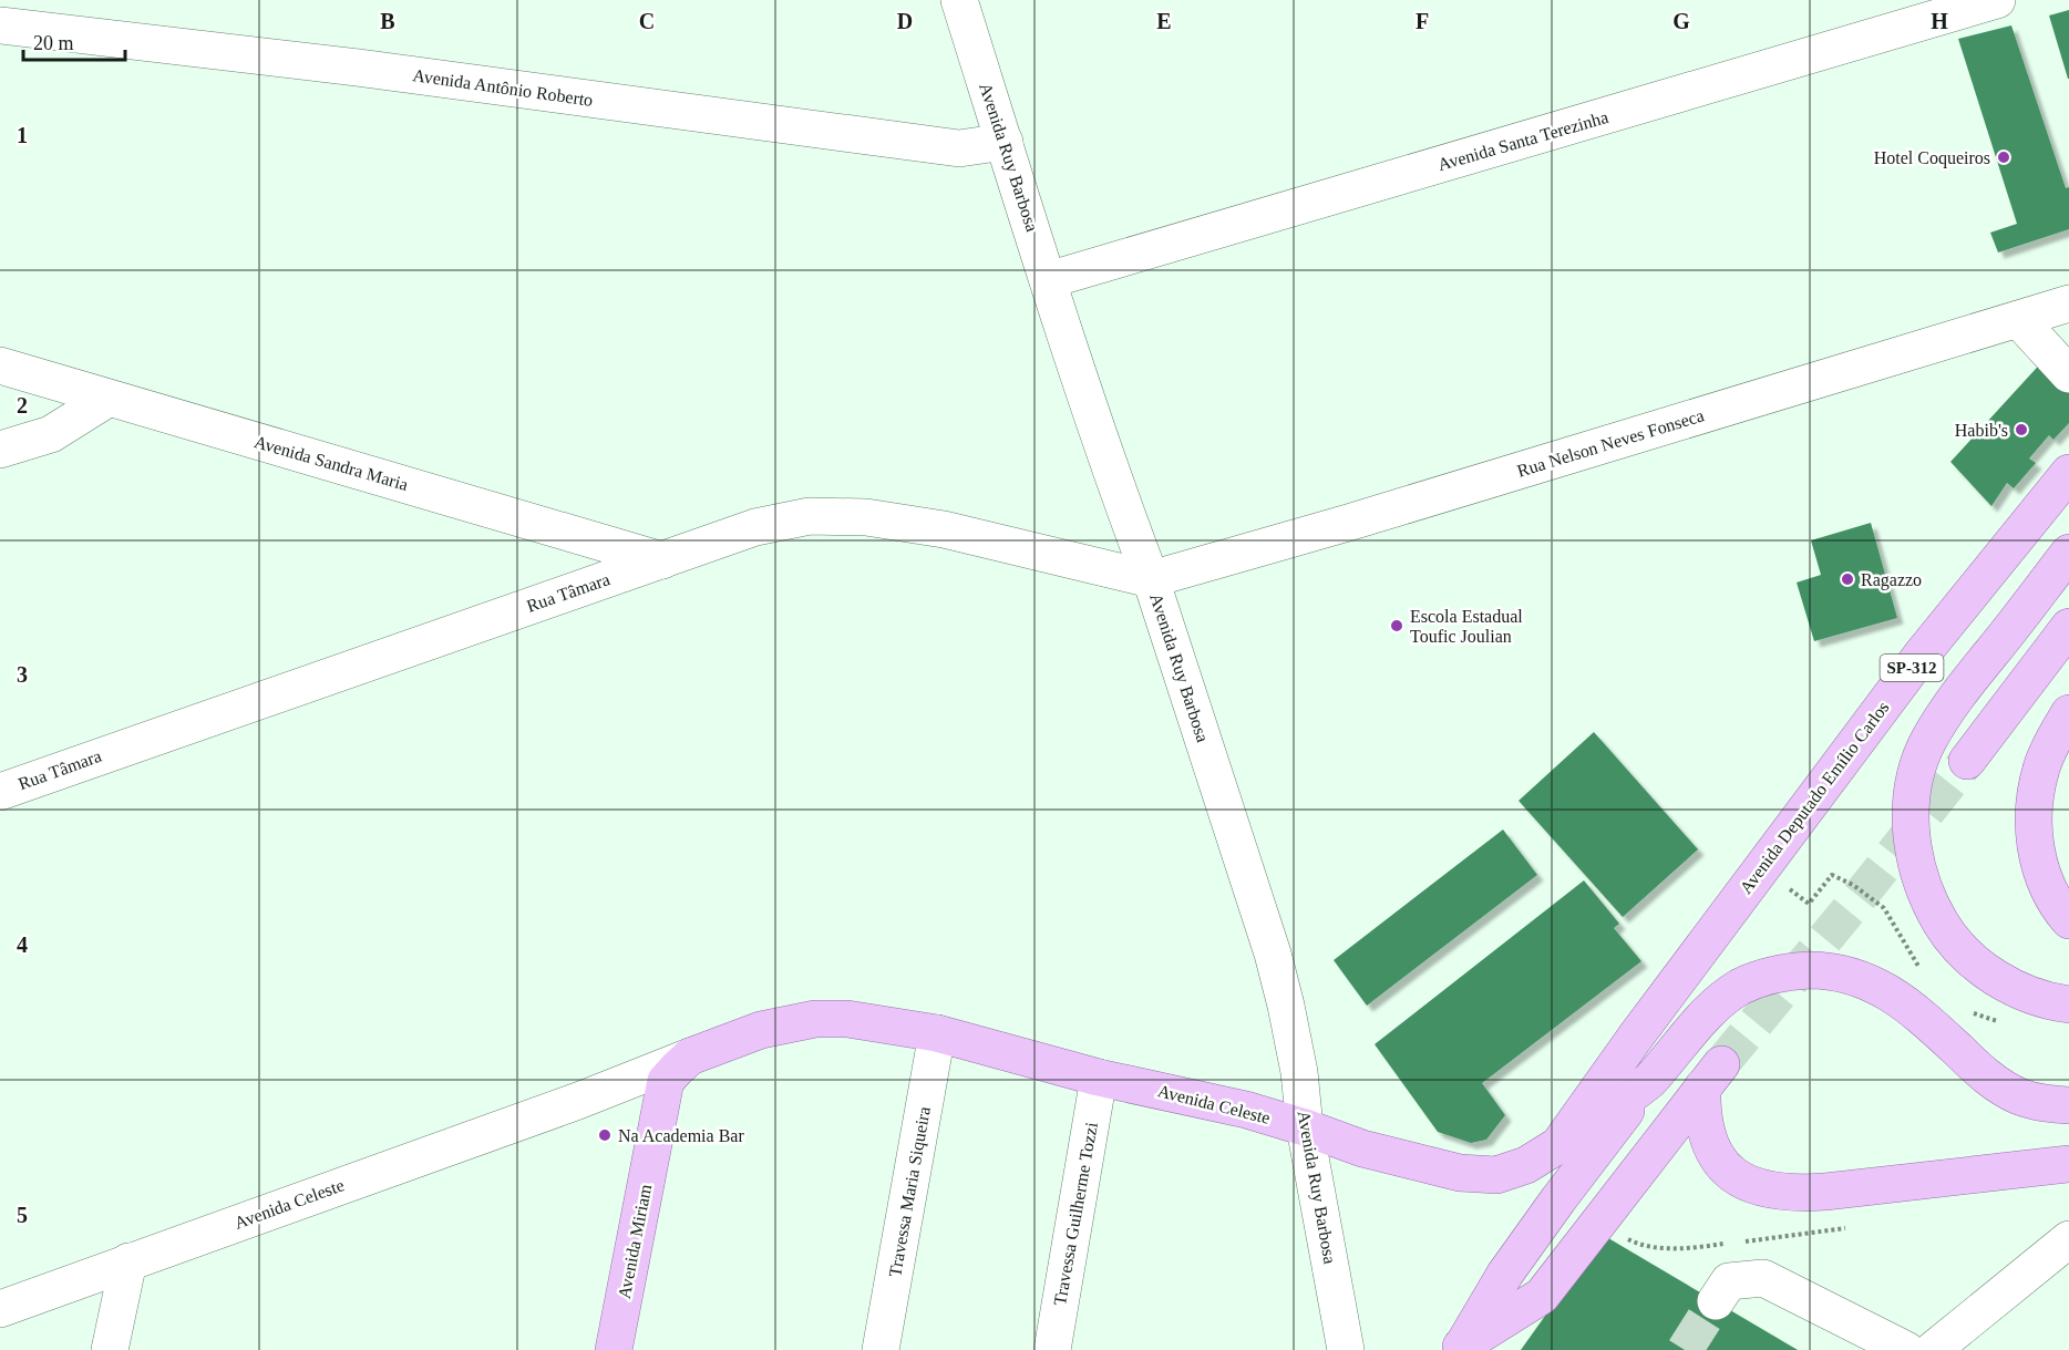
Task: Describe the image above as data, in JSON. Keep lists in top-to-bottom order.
{
  "streets": {
    "main road": [
      "SP-312",
      "Avenida Deputado Emílio Carlos",
      "Avenida Celeste",
      "Avenida Miriam"
    ],
    "street": [
      "Avenida Antônio Roberto",
      "Avenida Santa Terezinha",
      "Avenida Ruy Barbosa",
      "Rua Nelson Neves Fonseca",
      "Avenida Sandra Maria",
      "Rua Tâmara",
      "Travessa Maria Siqueira",
      "Travessa Guilherme Tozzi"
    ]
  },
  "crossings": [
    ["Avenida Antônio Roberto", "Avenida Ruy Barbosa"],
    ["Avenida Santa Terezinha", "Avenida Ruy Barbosa"],
    ["Avenida Ruy Barbosa", "Rua Nelson Neves Fonseca"],
    ["Avenida Ruy Barbosa", "Rua Tâmara"],
    ["Avenida Ruy Barbosa", "Avenida Celeste"],
    ["Rua Nelson Neves Fonseca", "Rua Tâmara"],
    ["Avenida Sandra Maria", "Rua Tâmara"],
    ["Avenida Deputado Emílio Carlos", "Avenida Celeste"],
    ["Avenida Celeste", "Travessa Maria Siqueira"],
    ["Avenida Celeste", "Travessa Guilherme Tozzi"],
    ["Avenida Celeste", "Avenida Miriam"]
  ],
  "places": [
    "Hotel Coqueiros",
    "Habib's",
    "Ragazzo",
    "Escola Estadual Toufic Joulian",
    "Na Academia Bar"
  ],
  "scale_bar": "20 m",
  "grid": {
    "columns": [
      "B",
      "C",
      "D",
      "E",
      "F",
      "G",
      "H"
    ],
    "rows": [
      "1",
      "2",
      "3",
      "4",
      "5"
    ]
  }
}
